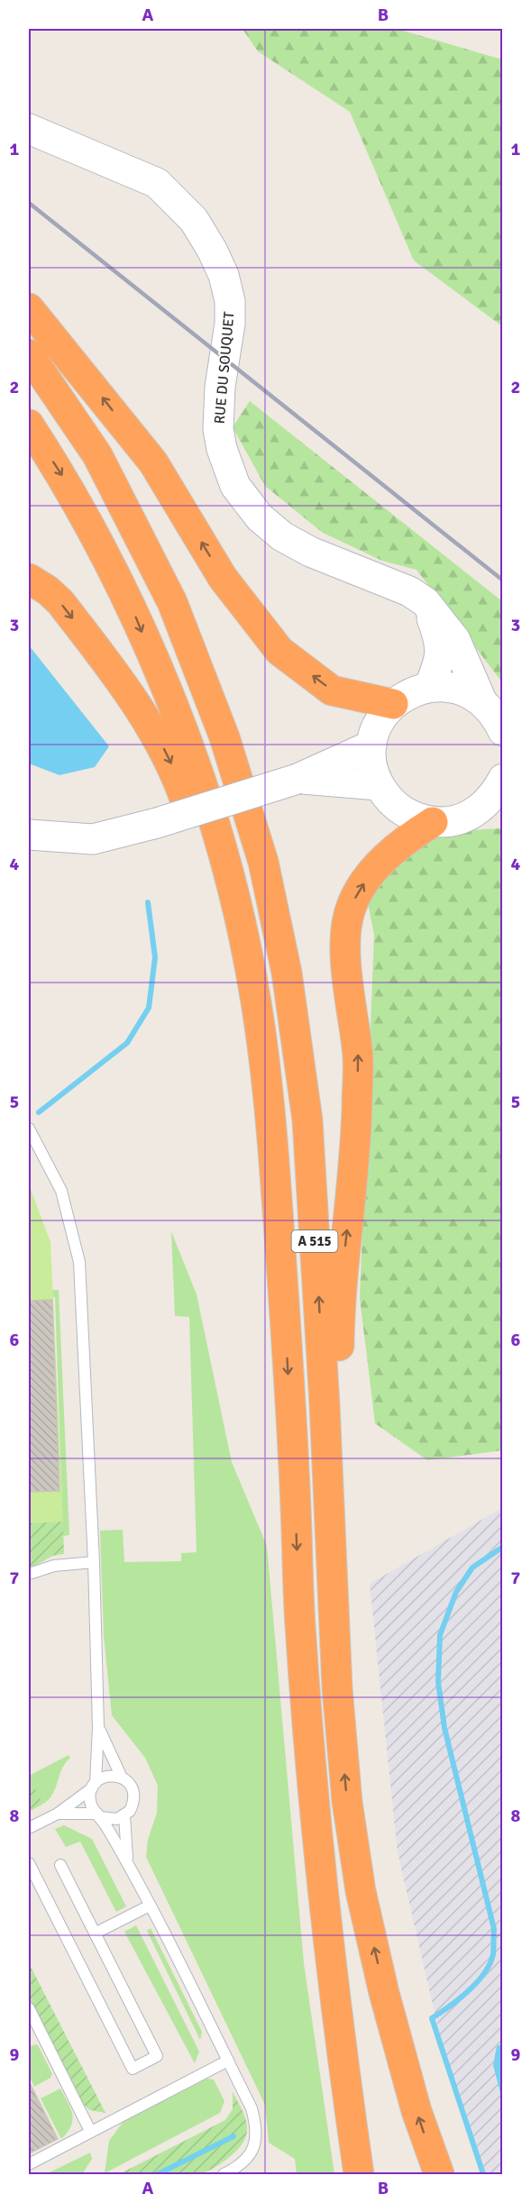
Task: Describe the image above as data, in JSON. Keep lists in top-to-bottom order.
{
  "streets": {
    "highway": ["A 515"],
    "street": ["RUE DU SOUQUET"]
  },
  "grid": {
    "columns": ["A", "B"],
    "rows": [
      "1",
      "2",
      "3",
      "4",
      "5",
      "6",
      "7",
      "8",
      "9"
    ]
  }
}
